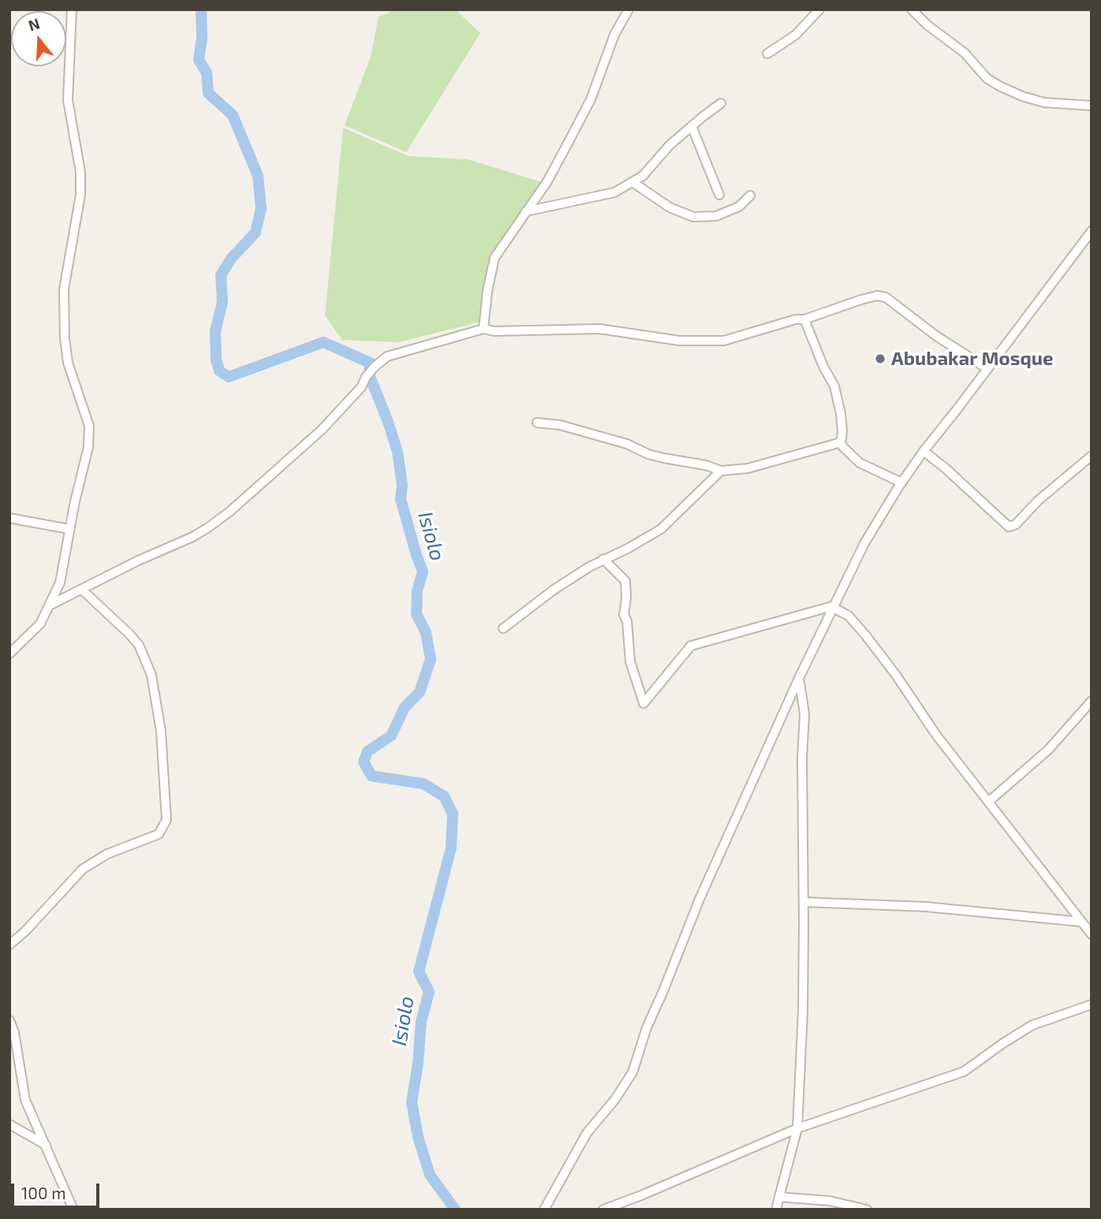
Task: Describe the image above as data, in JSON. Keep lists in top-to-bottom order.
{
  "water": ["Isiolo"],
  "places": ["Abubakar Mosque"],
  "scale_bar": "100 m",
  "north": "top"
}
